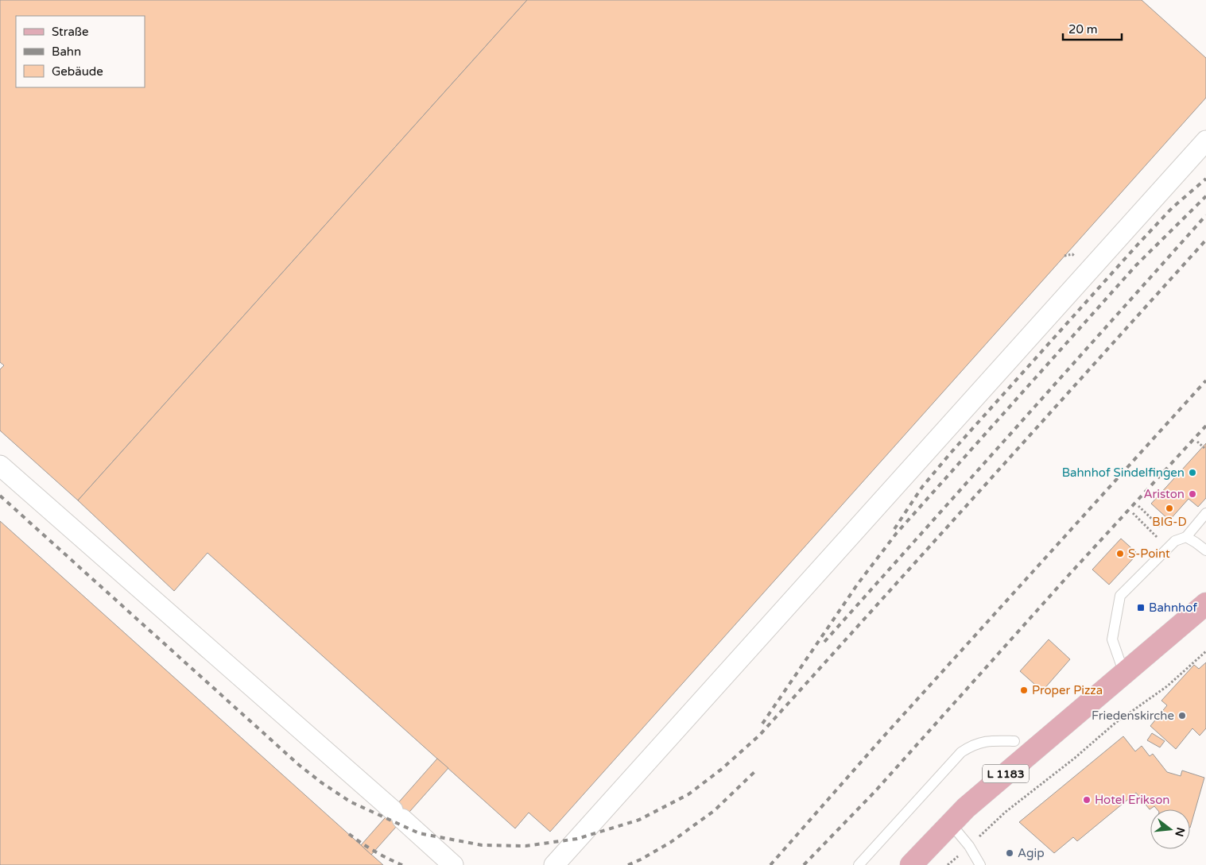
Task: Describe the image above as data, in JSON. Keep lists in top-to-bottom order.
{
  "streets": {
    "main road": ["L 1183"]
  },
  "places": {
    "other": [
      "Bahnhof Sindelfingen",
      "Ariston",
      "BIG-D",
      "S-Point",
      "Proper Pizza",
      "Friedenskirche",
      "Hotel Erikson",
      "Agip"
    ],
    "transit": ["Bahnhof"]
  },
  "legend": ["Straße", "Bahn", "Gebäude"],
  "scale_bar": "20 m",
  "north": "right"
}
